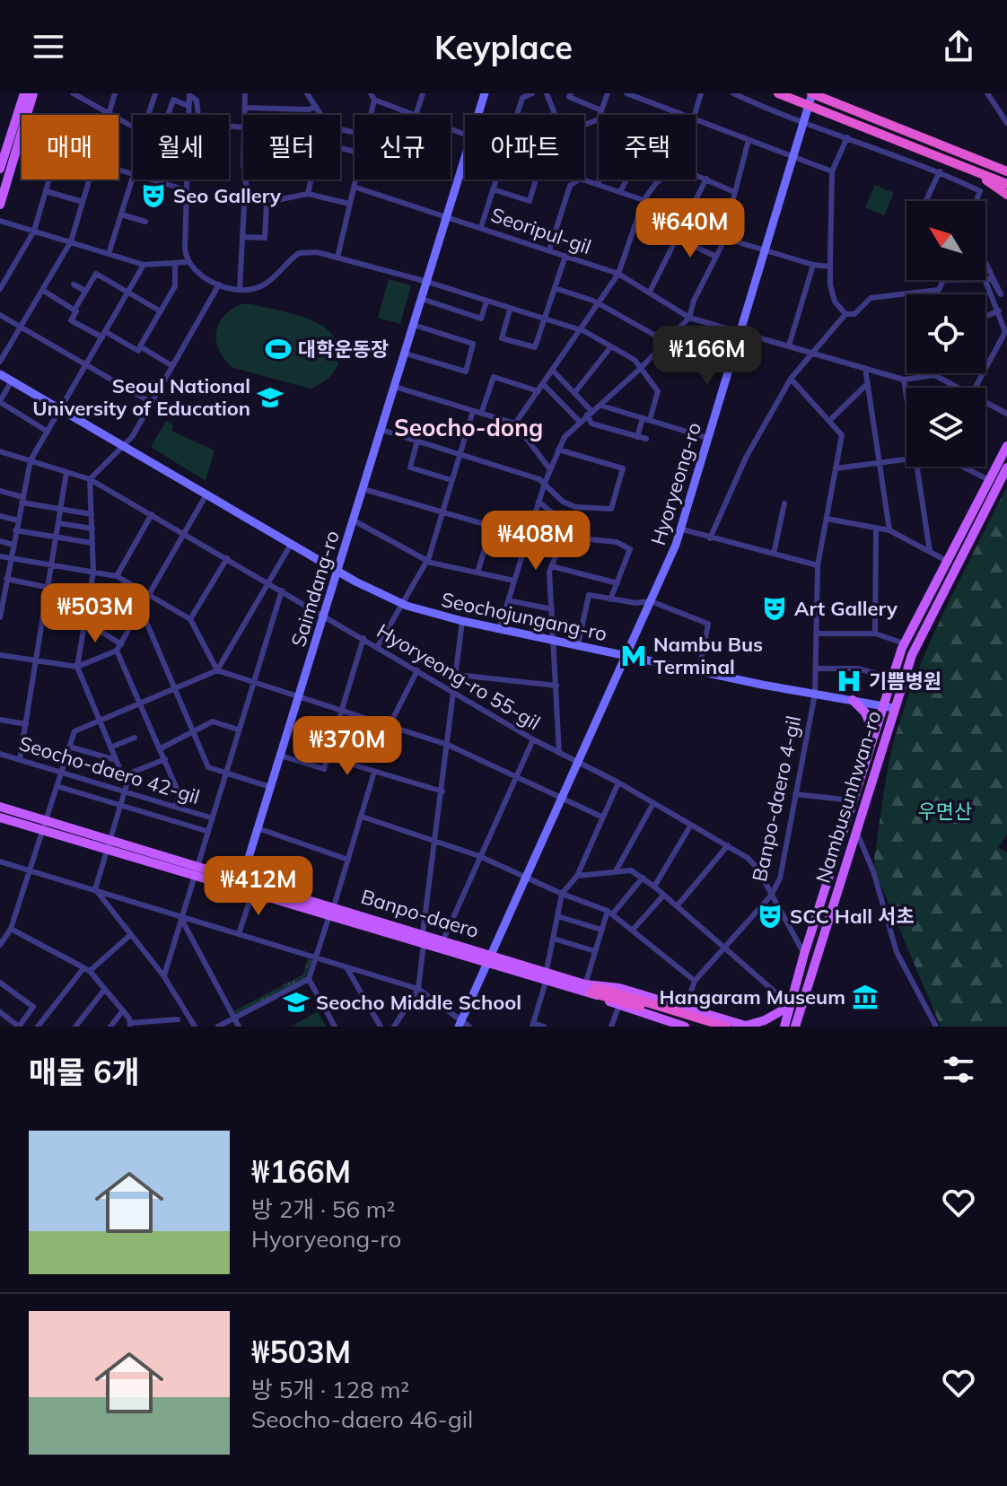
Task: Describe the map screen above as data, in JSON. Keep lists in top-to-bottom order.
{
  "streets": {
    "main road": [
      "Hyoryeong-ro",
      "Saimdang-ro",
      "Seochojungang-ro",
      "Nambusunhwan-ro",
      "Banpo-daero"
    ],
    "street": [
      "Seoripul-gil",
      "Hyoryeong-ro 55-gil",
      "Seocho-daero 42-gil",
      "Banpo-daero 4-gil"
    ]
  },
  "crossings": [
    ["Seoripul-gil", "Hyoryeong-ro"],
    ["Seoripul-gil", "Saimdang-ro"],
    ["Hyoryeong-ro", "Seochojungang-ro"],
    ["Hyoryeong-ro", "Hyoryeong-ro 55-gil"],
    ["Hyoryeong-ro", "Banpo-daero"],
    ["Saimdang-ro", "Seochojungang-ro"],
    ["Saimdang-ro", "Hyoryeong-ro 55-gil"],
    ["Saimdang-ro", "Banpo-daero"],
    ["Seochojungang-ro", "Nambusunhwan-ro"],
    ["Seochojungang-ro", "Banpo-daero 4-gil"],
    ["Hyoryeong-ro 55-gil", "Nambusunhwan-ro"],
    ["Hyoryeong-ro 55-gil", "Banpo-daero 4-gil"],
    ["Nambusunhwan-ro", "Banpo-daero 4-gil"],
    ["Banpo-daero 4-gil", "Banpo-daero"]
  ],
  "districts": ["Seocho-dong"],
  "parks": ["우면산"],
  "places": {
    "theatre": ["Seo Gallery", "Art Gallery", "SCC Hall 서초"],
    "sports": ["대학운동장"],
    "school or university": ["Seoul National University of Education", "Seocho Middle School"],
    "metro station": ["Nambu Bus Terminal"],
    "hospital": ["기쁨병원"],
    "museum": ["Hangaram Museum"]
  },
  "north": "top left",
  "page": {
    "header": "Keyplace",
    "chip": [
      "매매",
      "월세",
      "필터",
      "신규",
      "아파트",
      "주택"
    ],
    "price": [
      "₩640M",
      "₩166M",
      "₩408M",
      "₩503M",
      "₩370M",
      "₩412M"
    ],
    "heading": "매물 6개",
    "list": [
      {
        "name": "₩166M",
        "note": "방 2개 · 56 m² · Hyoryeong-ro"
      },
      {
        "name": "₩503M",
        "note": "방 5개 · 128 m² · Seocho-daero 46-gil"
      }
    ]
  }
}
